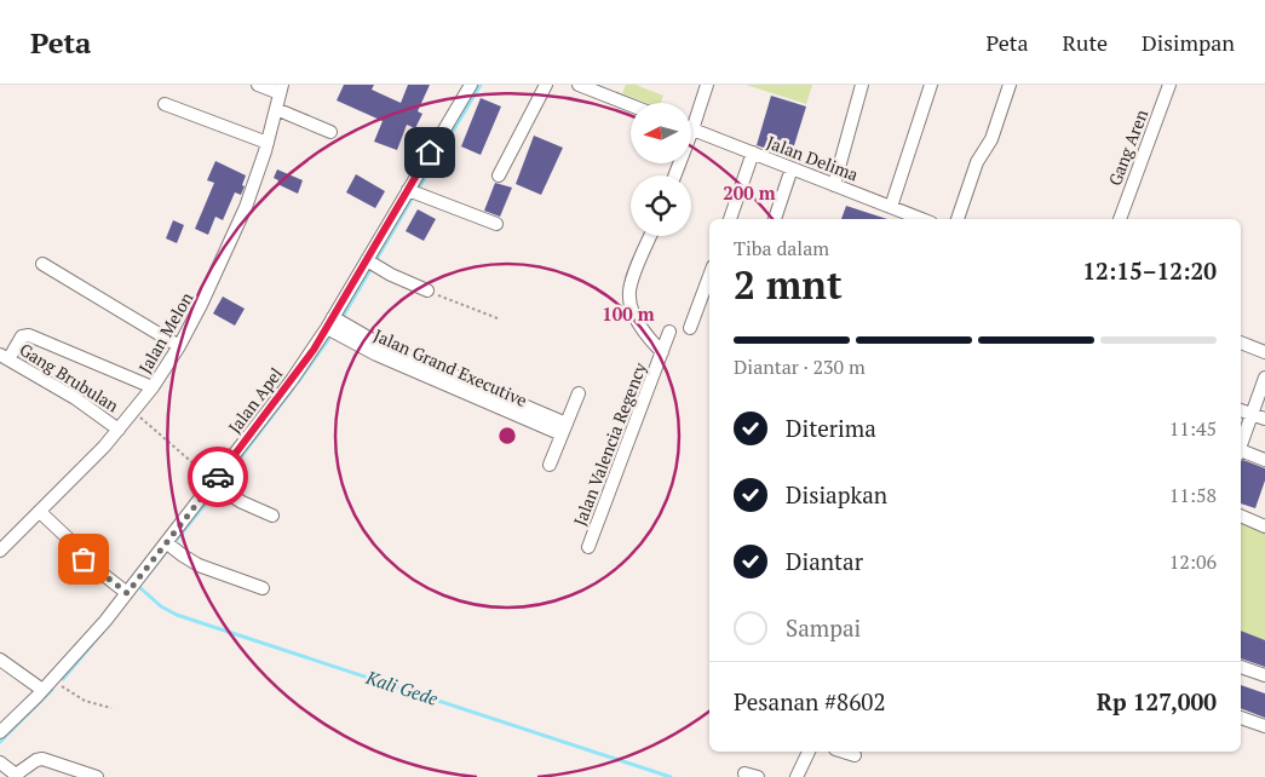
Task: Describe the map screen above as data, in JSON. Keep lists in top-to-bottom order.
{
  "streets": {
    "street": [
      "Gang Aren",
      "Jalan Delima",
      "Jalan Melon",
      "Jalan Grand Executive",
      "Gang Brubulan",
      "Jalan Apel",
      "Jalan Valencia Regency"
    ]
  },
  "crossings": [
    ["Jalan Melon", "Gang Brubulan"],
    ["Jalan Grand Executive", "Jalan Apel"]
  ],
  "water": ["Kali Gede"],
  "north": "left",
  "page": {
    "header": "Peta",
    "nav": ["Peta", "Rute", "Disimpan"],
    "heading": ["2 mnt", "Tiba dalam", "12:15–12:20"],
    "panel": ["Pesanan #8602", "Rp 127,000"],
    "bar": "Diantar · 230 m",
    "list": [
      ["Diterima", "11:45"],
      ["Disiapkan", "11:58"],
      ["Diantar", "12:06"],
      "Sampai"
    ]
  },
  "rings": ["200 m", "100 m"]
}
